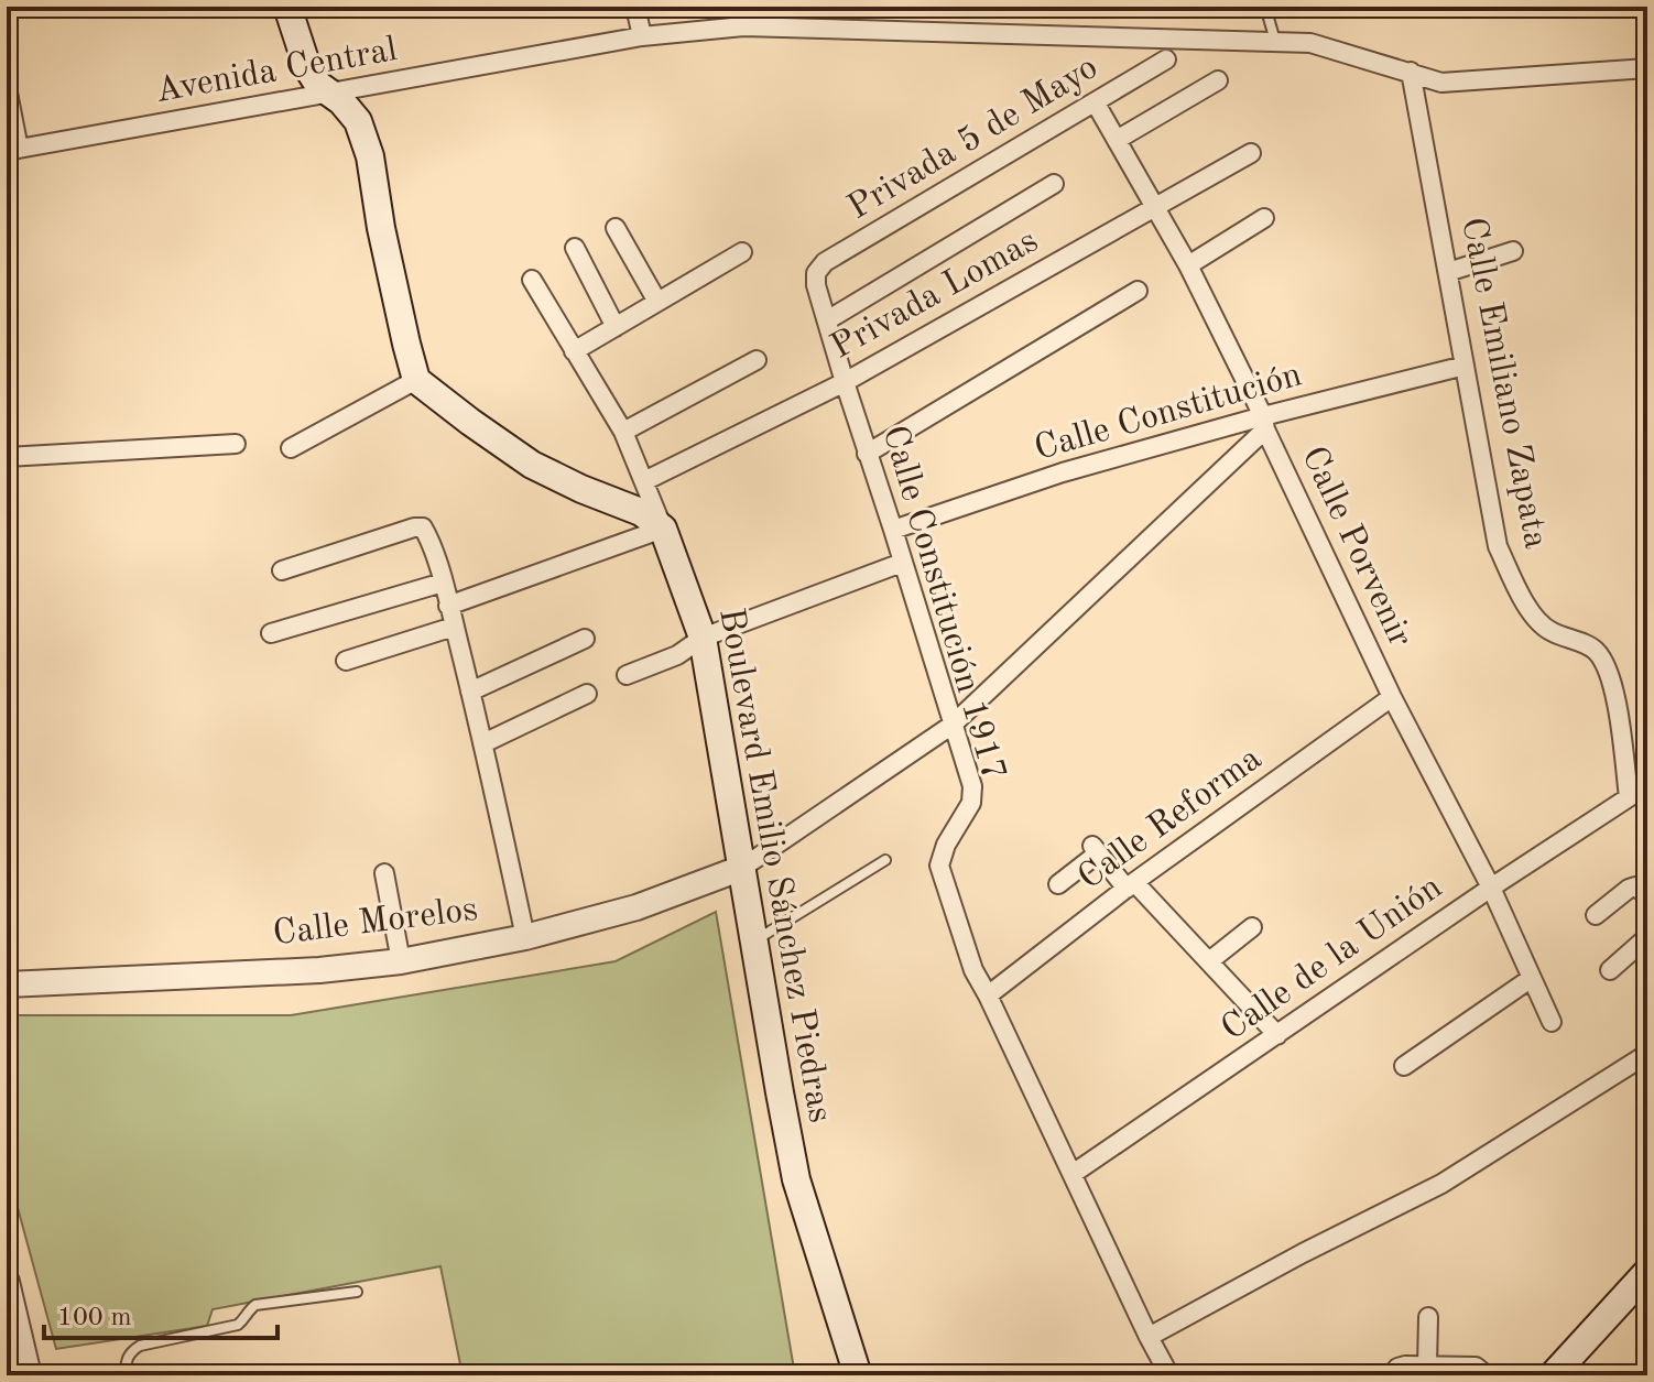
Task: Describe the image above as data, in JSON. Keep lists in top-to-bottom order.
{
  "streets": {
    "main road": ["Boulevard Emilio Sánchez Piedras"],
    "street": [
      "Avenida Central",
      "Privada 5 de Mayo",
      "Privada Lomas",
      "Calle Emiliano Zapata",
      "Calle Constitución",
      "Calle Porvenir",
      "Calle Constitución 1917",
      "Calle Reforma",
      "Calle Morelos",
      "Calle de la Unión"
    ]
  },
  "crossings": [
    ["Avenida Central", "Calle Emiliano Zapata"],
    ["Privada 5 de Mayo", "Calle Porvenir"],
    ["Privada 5 de Mayo", "Calle Constitución 1917"],
    ["Privada Lomas", "Calle Porvenir"],
    ["Privada Lomas", "Calle Constitución 1917"],
    ["Calle Emiliano Zapata", "Calle Constitución"],
    ["Calle Emiliano Zapata", "Calle de la Unión"],
    ["Calle Constitución", "Calle Porvenir"],
    ["Calle Constitución", "Calle Constitución 1917"],
    ["Calle Porvenir", "Calle Reforma"],
    ["Calle Porvenir", "Calle de la Unión"],
    ["Calle Constitución 1917", "Calle Reforma"],
    ["Calle Constitución 1917", "Calle de la Unión"],
    ["Boulevard Emilio Sánchez Piedras", "Calle Morelos"]
  ],
  "scale_bar": "100 m"
}
